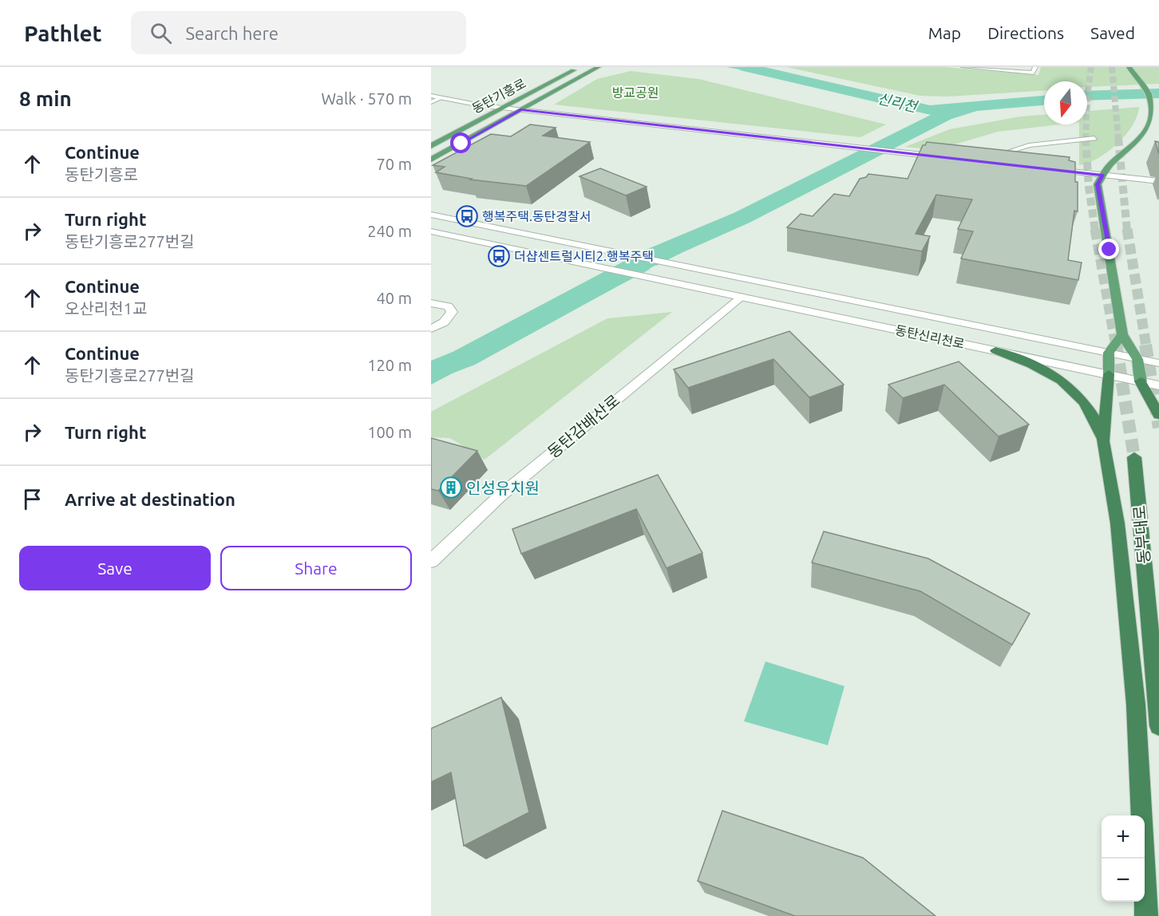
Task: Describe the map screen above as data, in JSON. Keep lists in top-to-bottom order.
{
  "streets": {
    "highway": ["동부대로"],
    "main road": ["동탄기흥로"],
    "street": ["동탄신리천로", "동탄감배산로"]
  },
  "crossings": [
    ["동탄신리천로", "동탄감배산로"]
  ],
  "water": ["신리천"],
  "parks": ["방교공원"],
  "places": {
    "bus stop": ["행복주택.동탄경찰서", "더샵센트럴시티2.행복주택"],
    "building": ["인성유치원"]
  },
  "north": "bottom",
  "page": {
    "header": "Pathlet",
    "search": "Search here",
    "nav": ["Map", "Directions", "Saved"],
    "heading": ["8 min", "Walk · 570 m"],
    "list": [
      ["Continue", "동탄기흥로", "70 m"],
      ["Turn right", "동탄기흥로277번길", "240 m"],
      ["Continue", "오산리천1교", "40 m"],
      ["Continue", "동탄기흥로277번길", "120 m"],
      ["Turn right", "100 m"],
      "Arrive at destination"
    ],
    "buttons": ["Save", "Share"],
    "map_buttons": ["+", "−"]
  }
}
